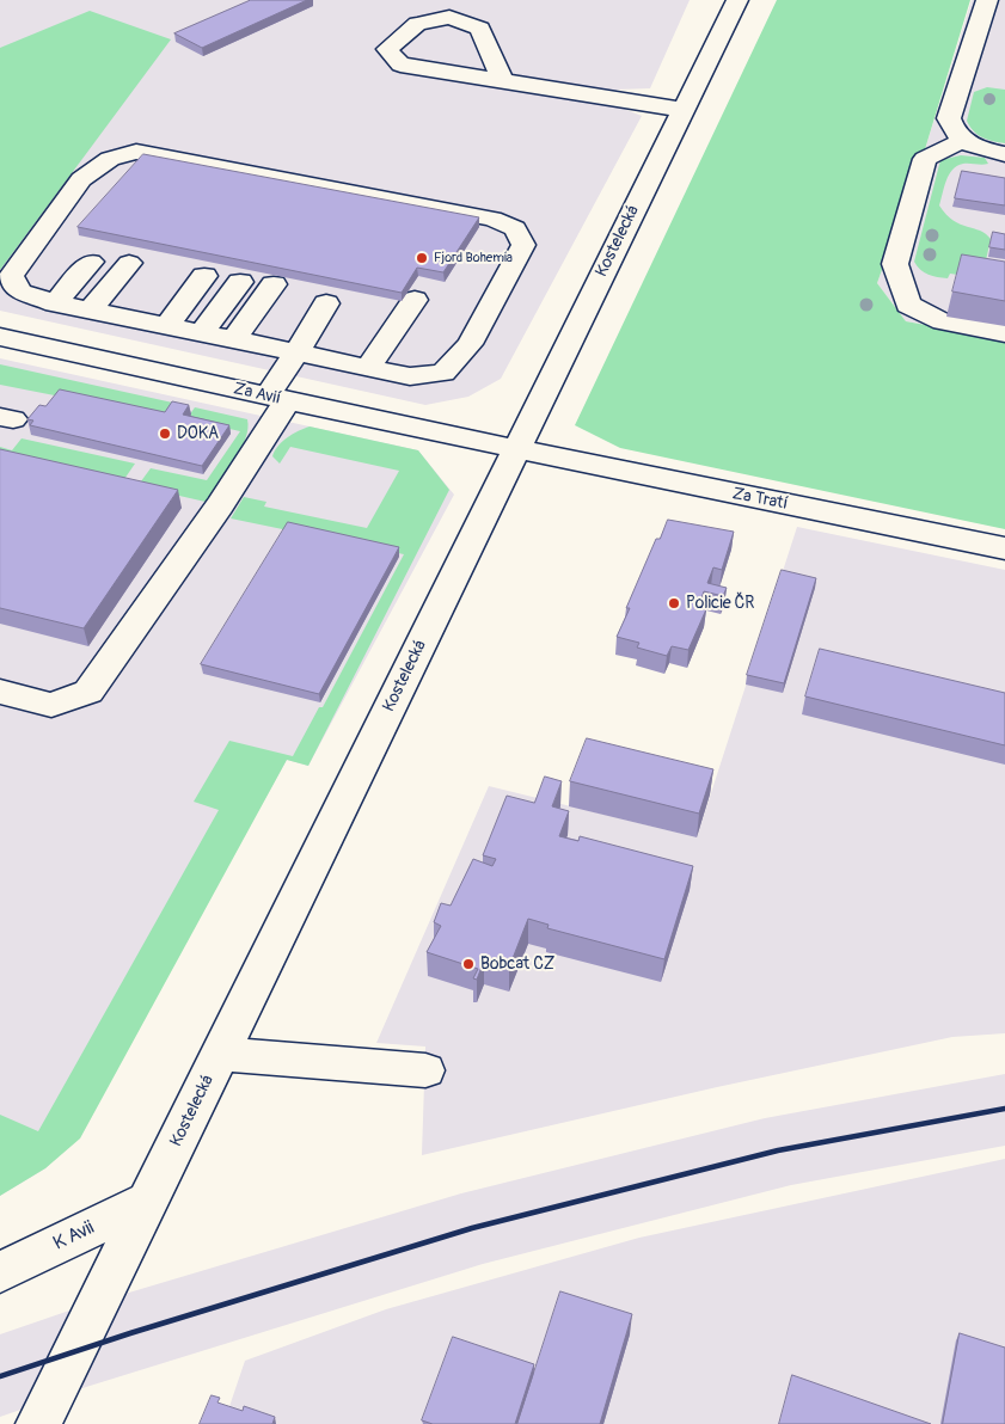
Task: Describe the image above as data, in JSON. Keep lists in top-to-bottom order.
{
  "streets": {
    "street": [
      "Kostelecká",
      "Za Avií",
      "Za Tratí",
      "K Avii"
    ]
  },
  "crossings": [
    ["Kostelecká", "Za Avií"],
    ["Kostelecká", "Za Tratí"],
    ["Kostelecká", "K Avii"],
    ["Za Avií", "Za Tratí"]
  ],
  "places": [
    "Fjord Bohemia",
    "DOKA",
    "Policie ČR",
    "Bobcat CZ"
  ]
}
